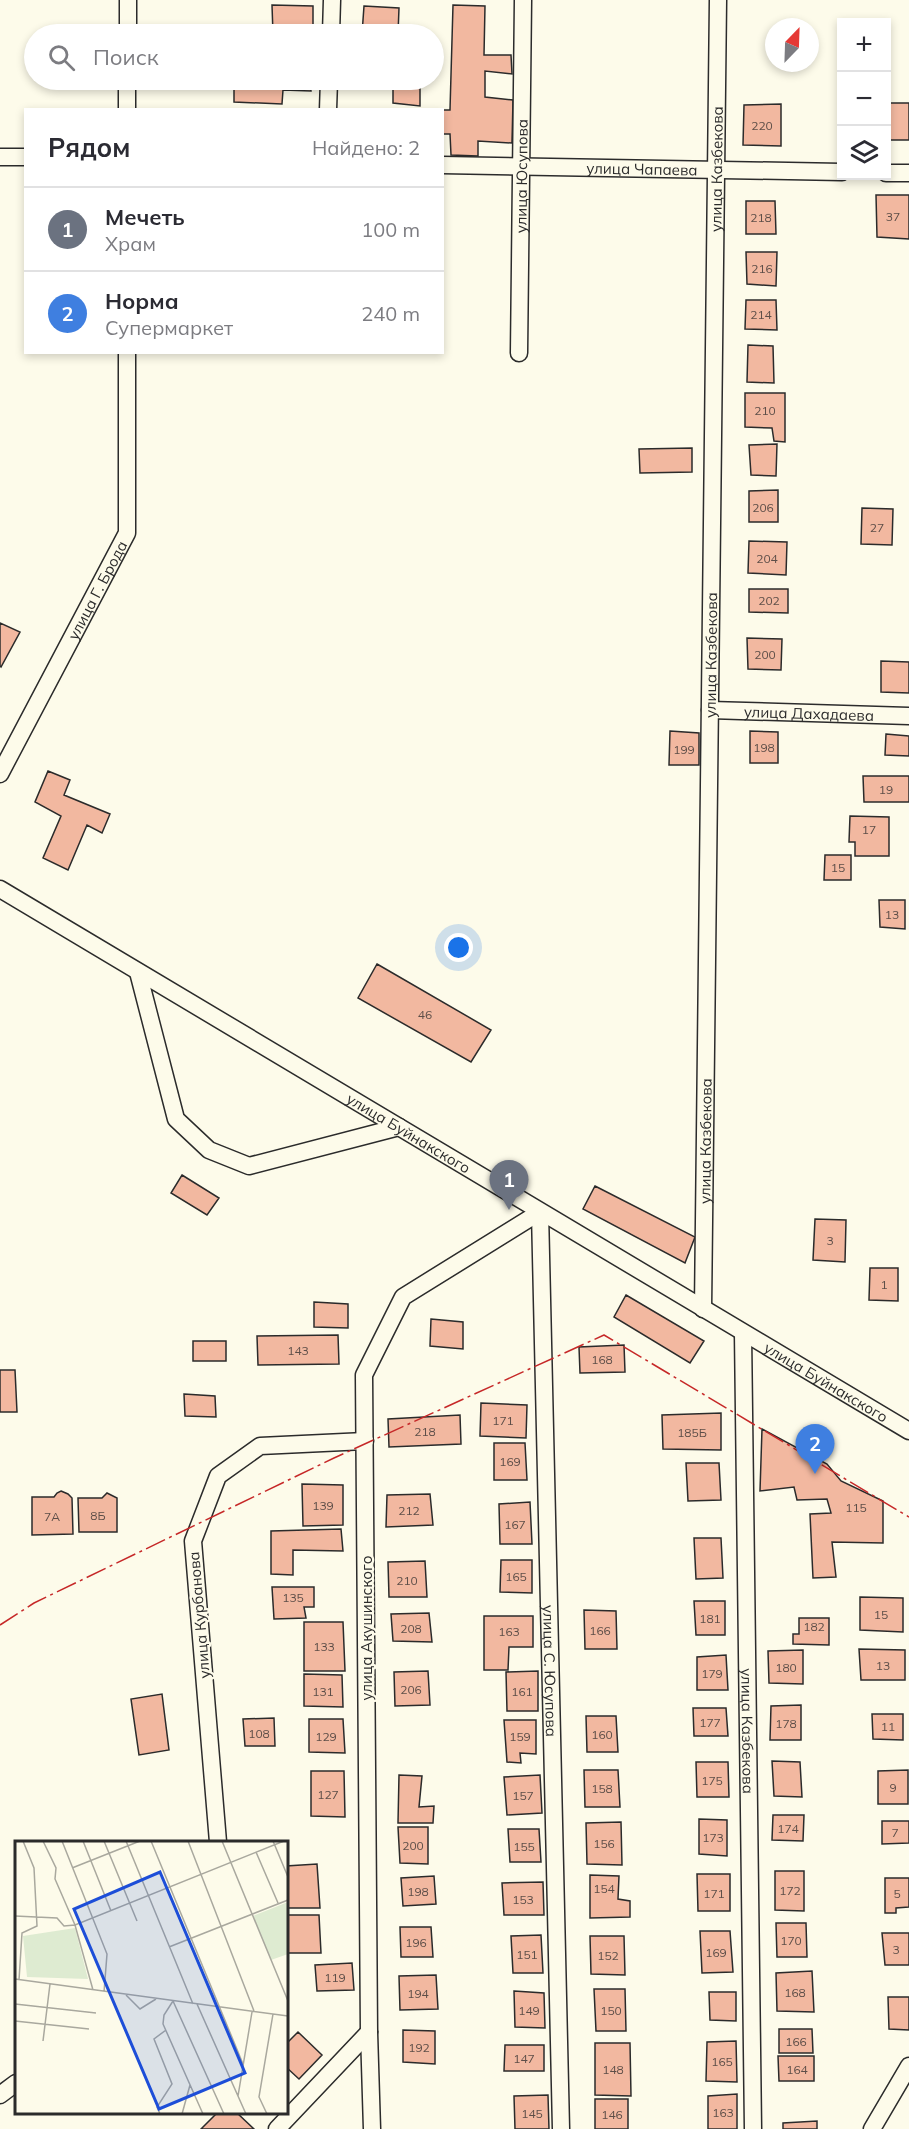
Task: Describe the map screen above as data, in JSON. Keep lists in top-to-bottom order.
{
  "streets": {
    "street": [
      "улица Чапаева",
      "улица Казбекова",
      "улица Юсупова",
      "улица Г. Брода",
      "улица Дахадаева",
      "улица Буйнакского",
      "улица Курбанова",
      "улица Акушинского",
      "улица С. Юсупова"
    ]
  },
  "crossings": [
    ["улица Чапаева", "улица Казбекова"],
    ["улица Чапаева", "улица Юсупова"],
    ["улица Казбекова", "улица Дахадаева"],
    ["улица Казбекова", "улица Буйнакского"],
    ["улица Буйнакского", "улица Акушинского"],
    ["улица Буйнакского", "улица С. Юсупова"],
    ["улица Курбанова", "улица Акушинского"],
    ["улица Акушинского", "улица С. Юсупова"]
  ],
  "house_numbers": [
    "220",
    "37",
    "218",
    "216",
    "214",
    "210",
    "206",
    "27",
    "204",
    "202",
    "200",
    "198",
    "199",
    "19",
    "17",
    "15",
    "13",
    "46",
    "3",
    "1",
    "143",
    "168",
    "171",
    "218",
    "185Б",
    "169",
    "139",
    "115",
    "212",
    "8Б",
    "7А",
    "167",
    "165",
    "210",
    "135",
    "15",
    "181",
    "182",
    "208",
    "166",
    "163",
    "133",
    "13",
    "180",
    "179",
    "206",
    "131",
    "161",
    "177",
    "178",
    "11",
    "108",
    "160",
    "129",
    "159",
    "175",
    "9",
    "158",
    "127",
    "157",
    "174",
    "7",
    "173",
    "156",
    "200",
    "155",
    "154",
    "172",
    "198",
    "171",
    "5",
    "153",
    "170",
    "196",
    "3",
    "169",
    "151",
    "152",
    "119",
    "168",
    "194",
    "149",
    "150",
    "166",
    "192",
    "147",
    "165",
    "148",
    "164",
    "163",
    "145",
    "146"
  ],
  "north": "top right",
  "page": {
    "map_buttons": ["+", "−"],
    "search": "Поиск",
    "heading": ["Рядом", "Найдено: 2"],
    "list": [
      {
        "mark": "1",
        "name": "Мечеть",
        "note": "Храм",
        "value": "100 m"
      },
      {
        "mark": "2",
        "name": "Норма",
        "note": "Супермаркет",
        "value": "240 m"
      }
    ],
    "pins": ["1", "2"]
  }
}
